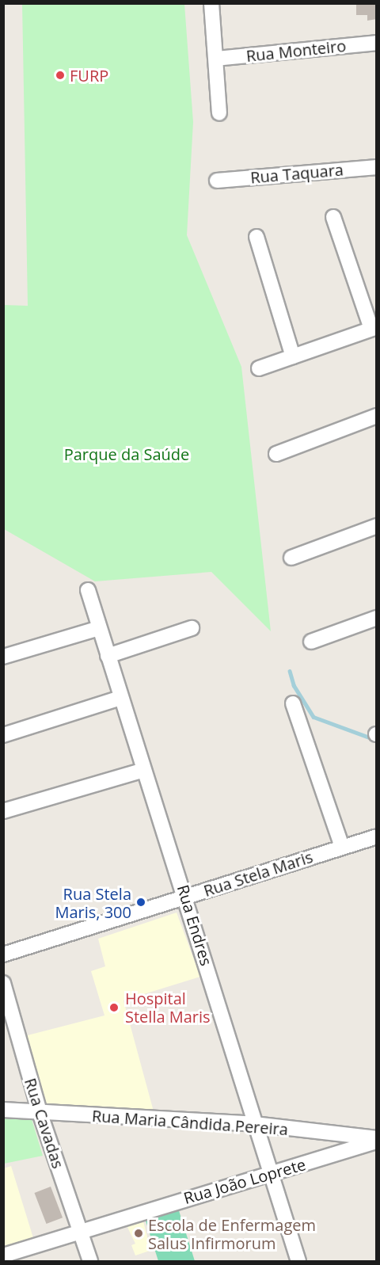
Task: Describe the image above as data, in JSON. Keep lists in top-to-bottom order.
{
  "streets": {
    "street": [
      "Rua Monteiro",
      "Rua Taquara",
      "Rua Stela Maris",
      "Rua Endres",
      "Rua Maria Cândida Pereira",
      "Rua Cavadas",
      "Rua João Loprete"
    ]
  },
  "crossings": [
    ["Rua Stela Maris", "Rua Endres"],
    ["Rua Endres", "Rua Maria Cândida Pereira"],
    ["Rua Endres", "Rua João Loprete"],
    ["Rua Maria Cândida Pereira", "Rua Cavadas"],
    ["Rua Maria Cândida Pereira", "Rua João Loprete"],
    ["Rua Cavadas", "Rua João Loprete"]
  ],
  "parks": ["Parque da Saúde"],
  "places": [
    "FURP",
    "Rua Stela Maris, 300",
    "Hospital Stella Maris",
    "Escola de Enfermagem Salus Infirmorum"
  ]
}
